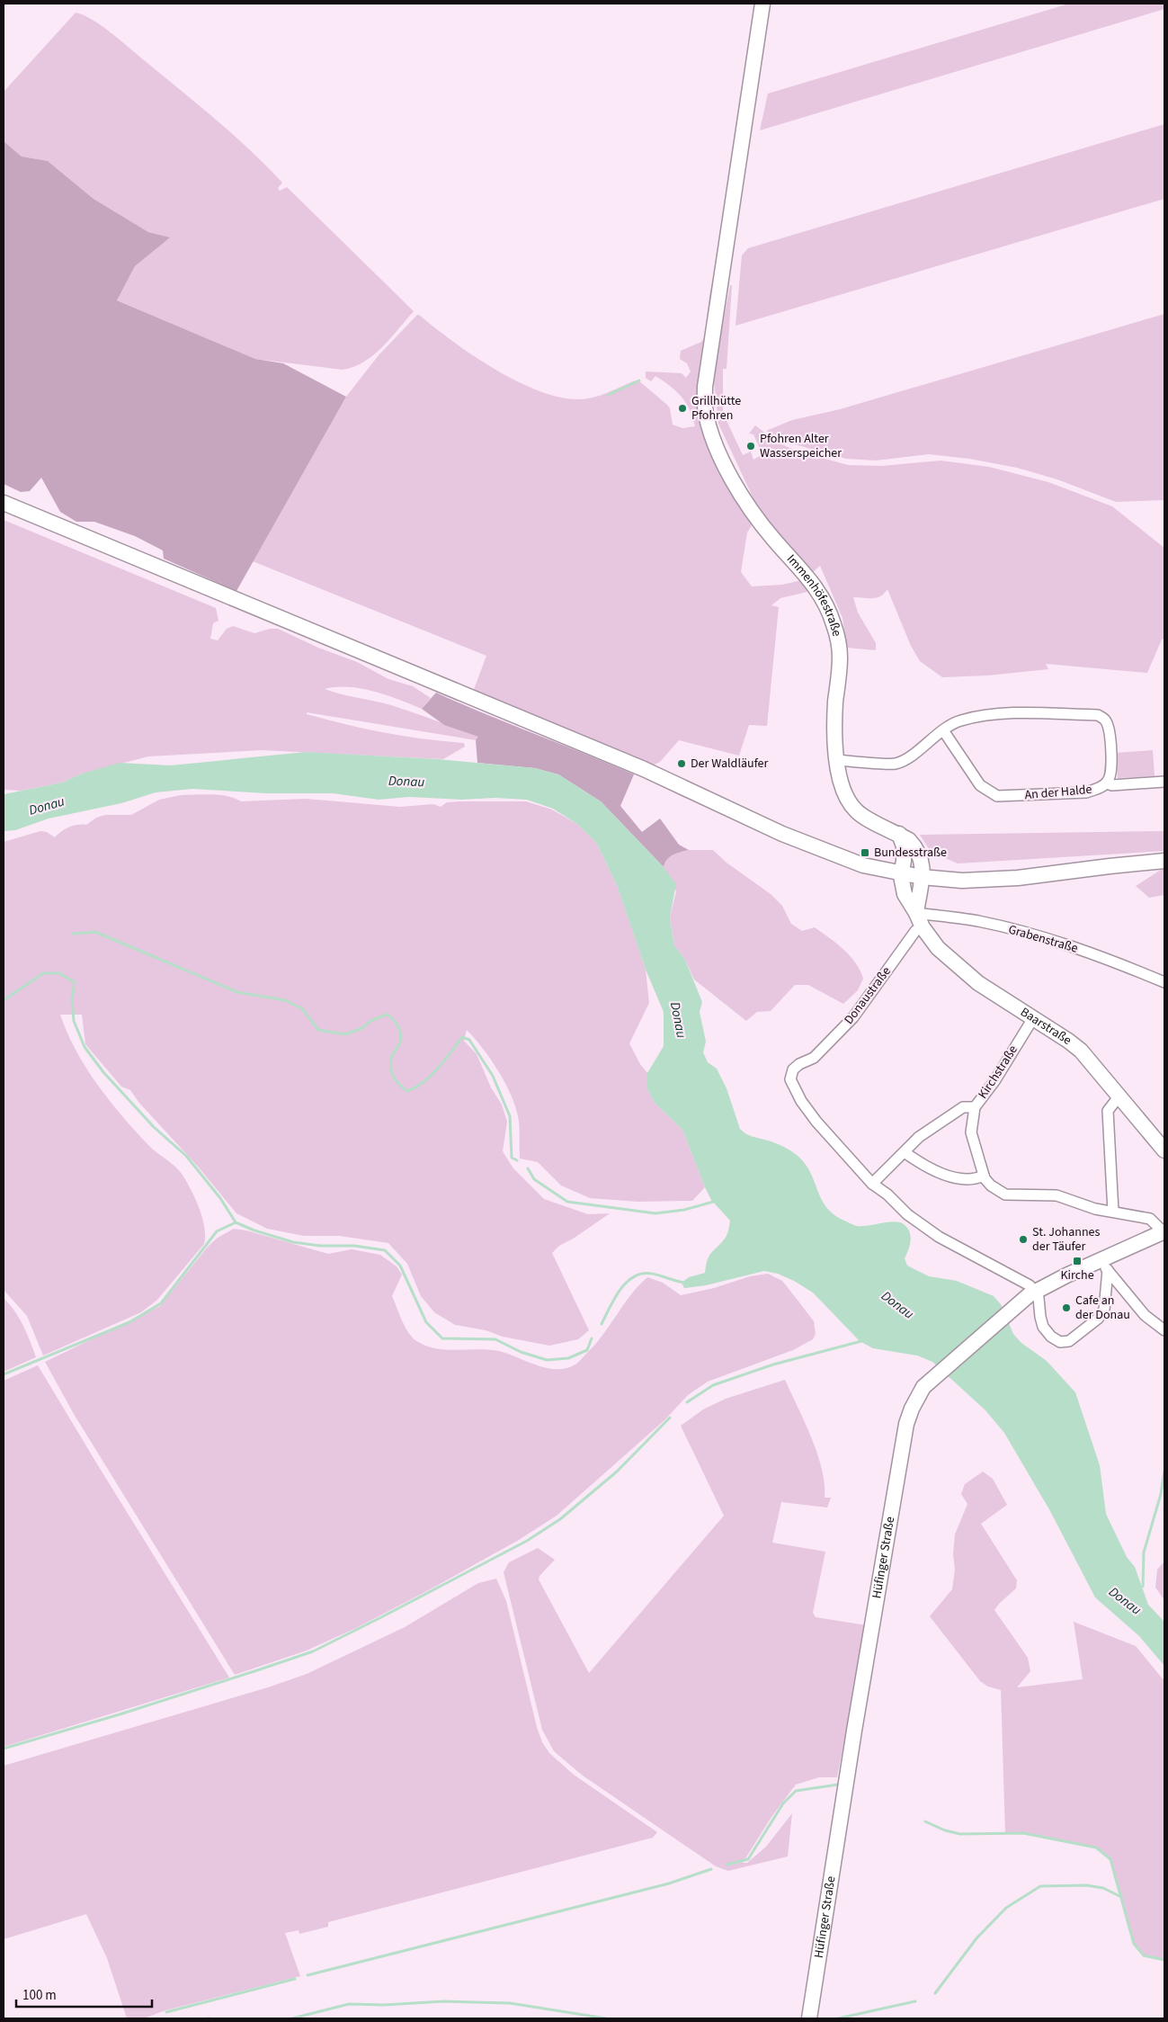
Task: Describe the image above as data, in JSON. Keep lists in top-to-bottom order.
{
  "streets": {
    "street": [
      "Immenhöfestraße",
      "An der Halde",
      "Grabenstraße",
      "Donaustraße",
      "Baarstraße",
      "Kirchstraße",
      "Hüfinger Straße"
    ]
  },
  "crossings": [
    ["Immenhöfestraße", "An der Halde"],
    ["Immenhöfestraße", "Baarstraße"],
    ["Grabenstraße", "Baarstraße"],
    ["Donaustraße", "Baarstraße"],
    ["Donaustraße", "Hüfinger Straße"],
    ["Baarstraße", "Kirchstraße"],
    ["Kirchstraße", "Hüfinger Straße"]
  ],
  "water": ["Donau"],
  "places": {
    "other": [
      "Grillhütte Pfohren",
      "Pfohren Alter Wasserspeicher",
      "Der Waldläufer",
      "St. Johannes der Täufer",
      "Cafe an der Donau"
    ],
    "transit": ["Bundesstraße", "Kirche"]
  },
  "scale_bar": "100 m"
}
